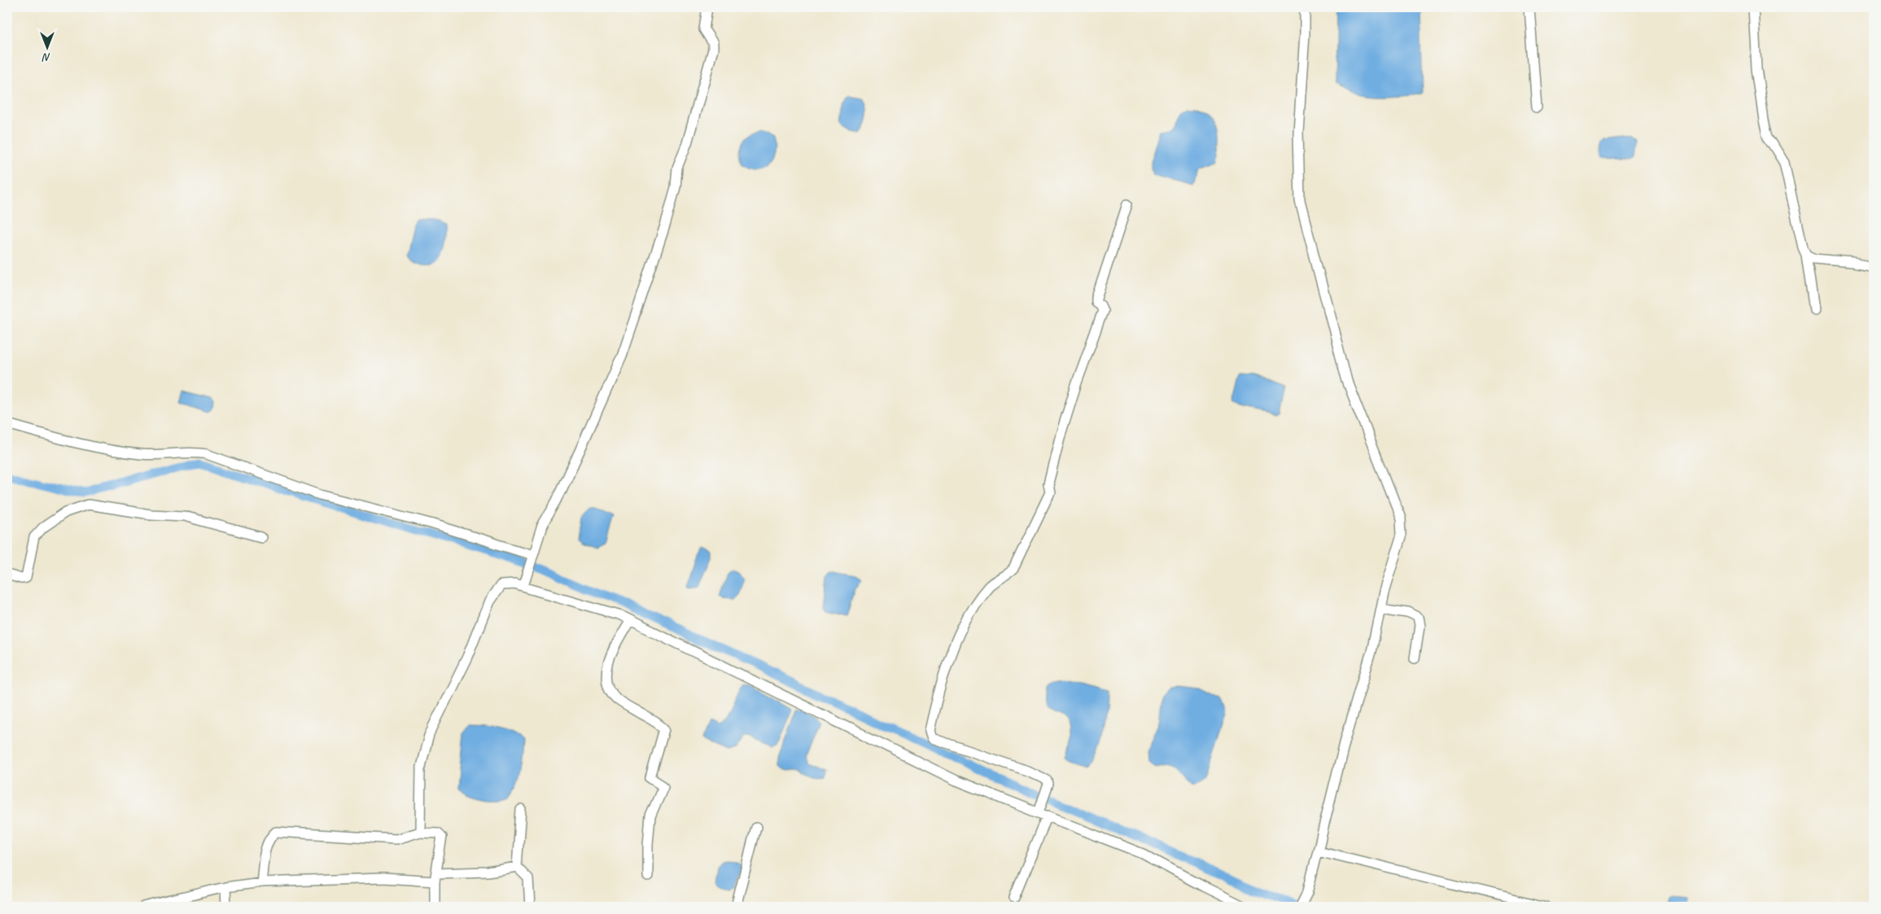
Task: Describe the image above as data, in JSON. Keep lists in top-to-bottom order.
{
  "north": "bottom"
}
